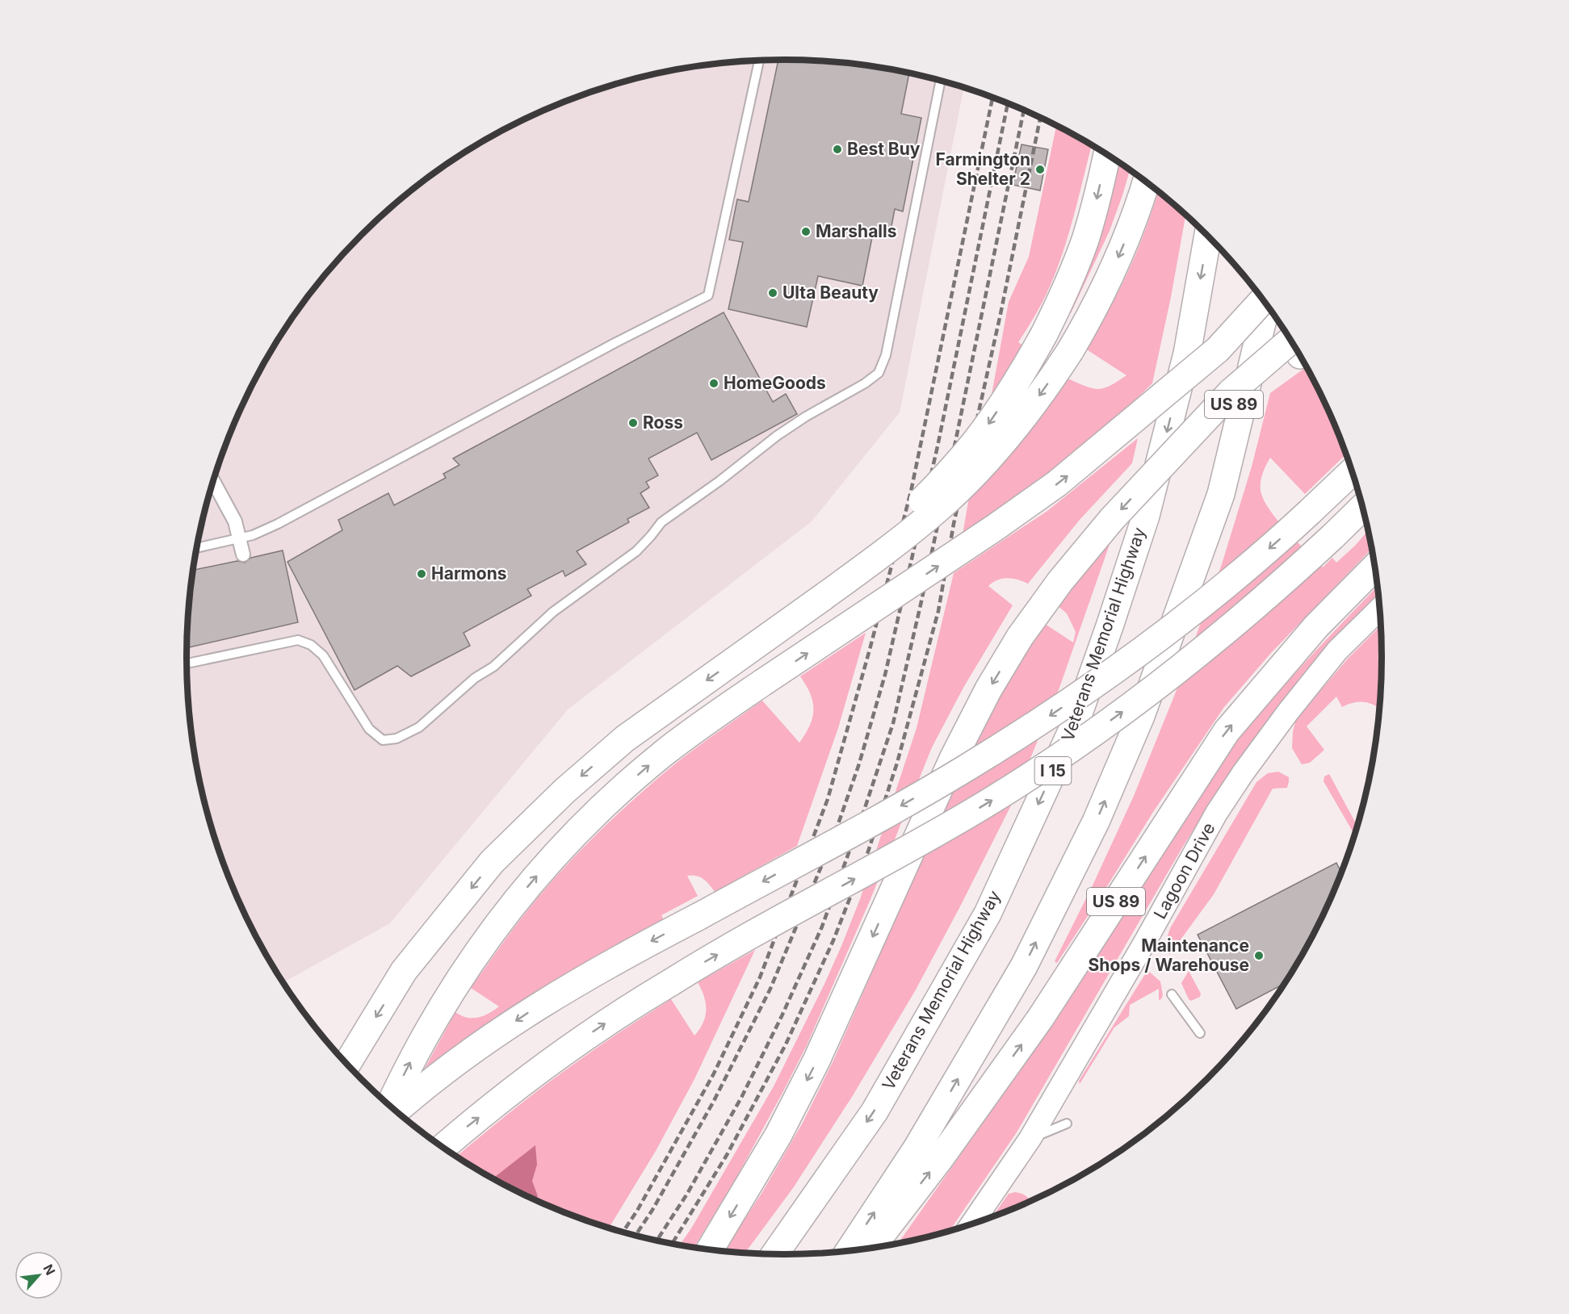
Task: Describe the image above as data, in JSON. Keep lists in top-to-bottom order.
{
  "streets": {
    "highway": ["US 89", "Veterans Memorial Highway", "I 15"],
    "street": ["Lagoon Drive"]
  },
  "places": [
    "Best Buy",
    "Farmington Shelter 2",
    "Marshalls",
    "Ulta Beauty",
    "HomeGoods",
    "Ross",
    "Harmons",
    "Maintenance Shops / Warehouse"
  ],
  "north": "top right"
}
